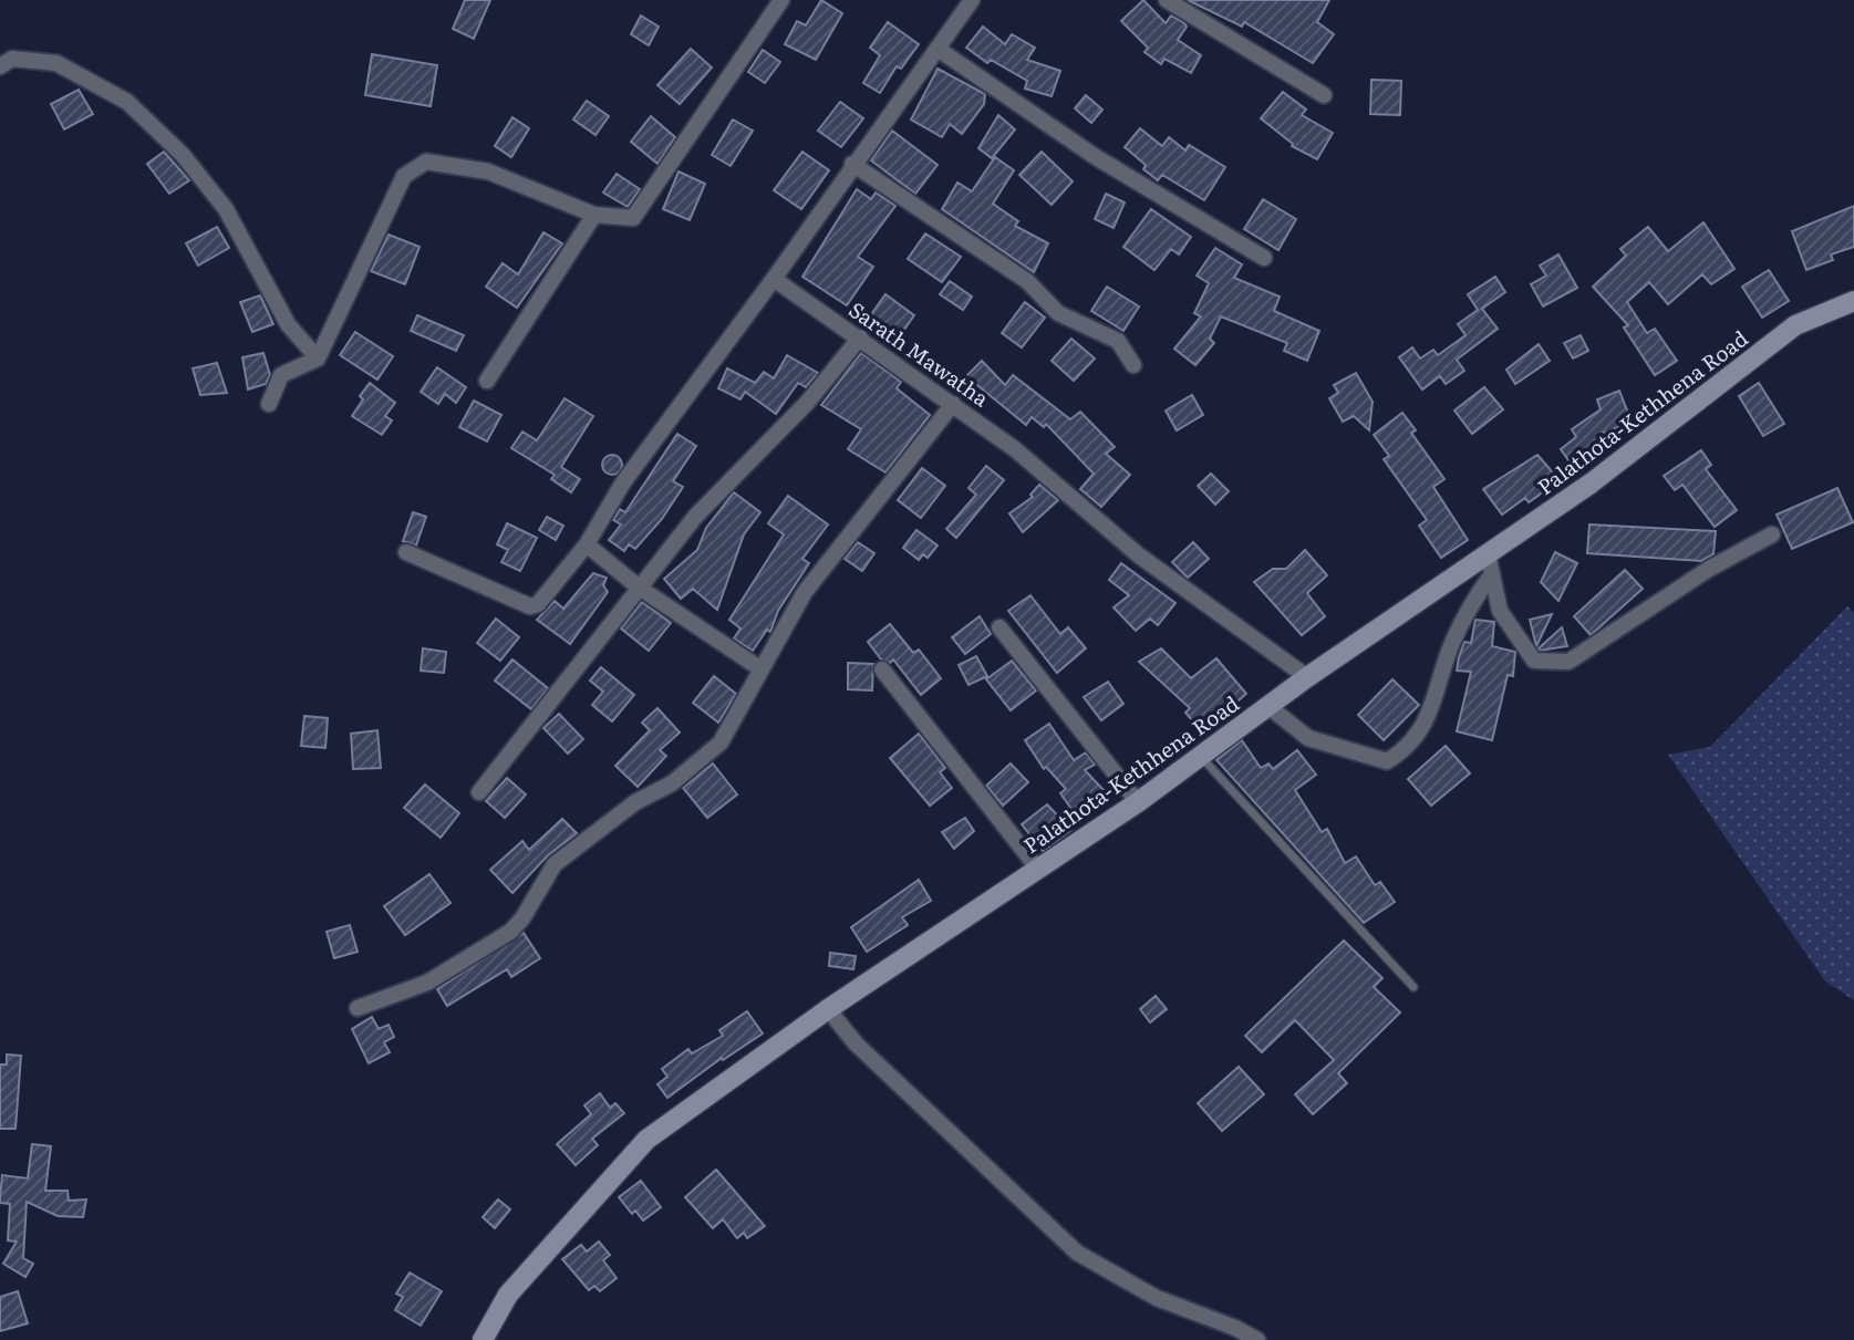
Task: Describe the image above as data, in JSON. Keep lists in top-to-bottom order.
{
  "streets": {
    "street": ["Sarath Mawatha", "Palathota-Kethhena Road"]
  },
  "crossings": [
    ["Sarath Mawatha", "Palathota-Kethhena Road"]
  ]
}
